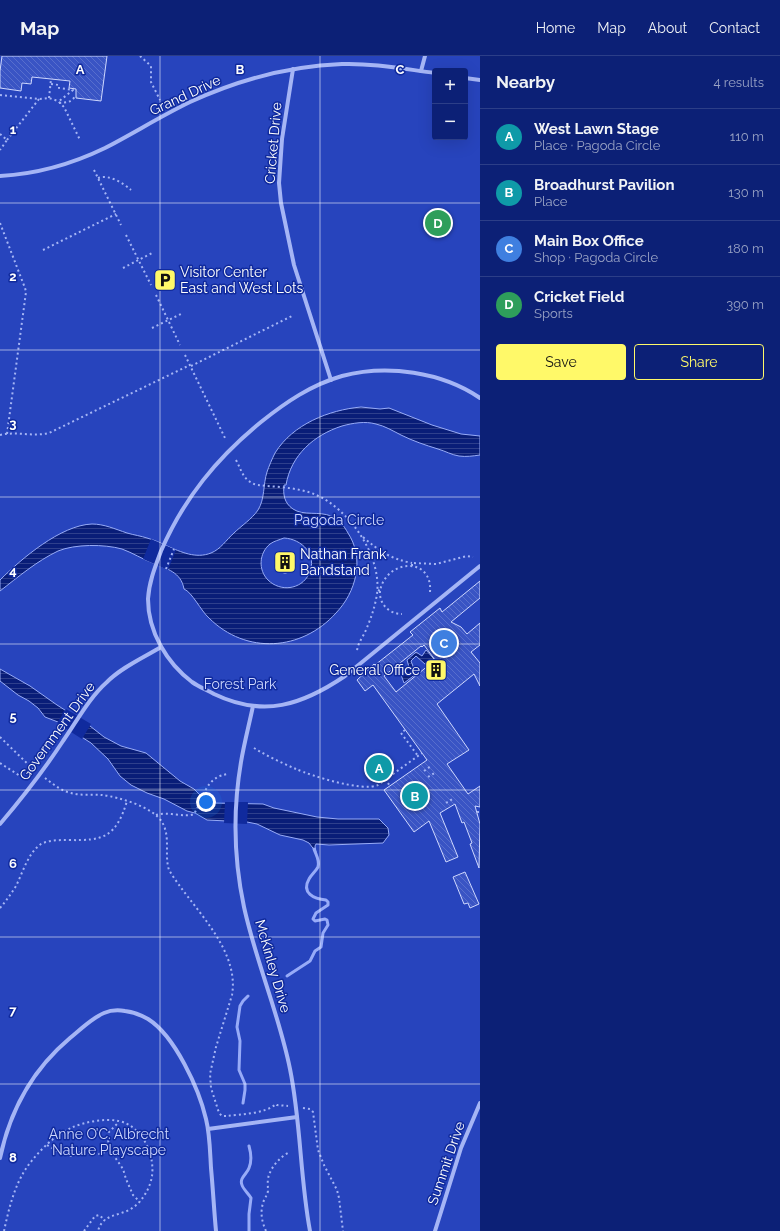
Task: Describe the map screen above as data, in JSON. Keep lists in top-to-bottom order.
{
  "streets": {
    "street": [
      "Grand Drive",
      "Cricket Drive",
      "Government Drive",
      "McKinley Drive",
      "Summit Drive"
    ]
  },
  "crossings": [
    ["Grand Drive", "Cricket Drive"]
  ],
  "parks": ["Pagoda Circle", "Forest Park", "Anne O’C. Albrecht Nature Playscape"],
  "places": {
    "parking": ["Visitor Center East and West Lots"],
    "building": ["Nathan Frank Bandstand", "General Office"]
  },
  "page": {
    "header": "Map",
    "nav": [
      "Home",
      "Map",
      "About",
      "Contact"
    ],
    "heading": ["Nearby", "4 results"],
    "map_buttons": ["+", "−"],
    "list": [
      {
        "mark": "A",
        "name": "West Lawn Stage",
        "note": "Place · Pagoda Circle",
        "value": "110 m"
      },
      {
        "mark": "B",
        "name": "Broadhurst Pavilion",
        "note": "Place",
        "value": "130 m"
      },
      {
        "mark": "C",
        "name": "Main Box Office",
        "note": "Shop · Pagoda Circle",
        "value": "180 m"
      },
      {
        "mark": "D",
        "name": "Cricket Field",
        "note": "Sports",
        "value": "390 m"
      }
    ],
    "pins": [
      "D",
      "C",
      "A",
      "B"
    ],
    "buttons": ["Save", "Share"]
  },
  "grid": {
    "columns": ["A", "B", "C"],
    "rows": [
      "1",
      "2",
      "3",
      "4",
      "5",
      "6",
      "7",
      "8"
    ]
  }
}
